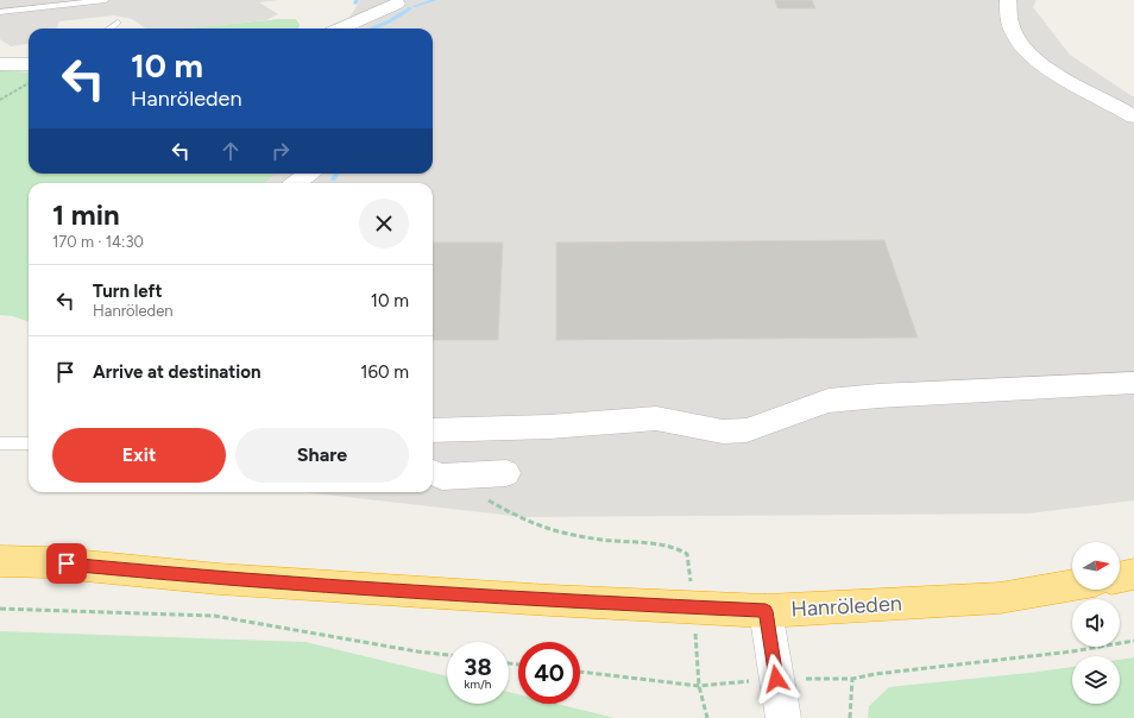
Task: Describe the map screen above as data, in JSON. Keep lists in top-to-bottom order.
{
  "streets": {
    "highway": ["Hanröleden"]
  },
  "north": "right",
  "page": {
    "turn": ["10 m", "Hanröleden"],
    "heading": ["1 min", "170 m · 14:30"],
    "list": [
      {
        "name": "Turn left",
        "note": "Hanröleden",
        "value": "10 m"
      },
      {
        "name": "Arrive at destination",
        "value": "160 m"
      }
    ],
    "buttons": ["Exit", "Share"],
    "speed": "38 km/h",
    "limit": "40"
  }
}
